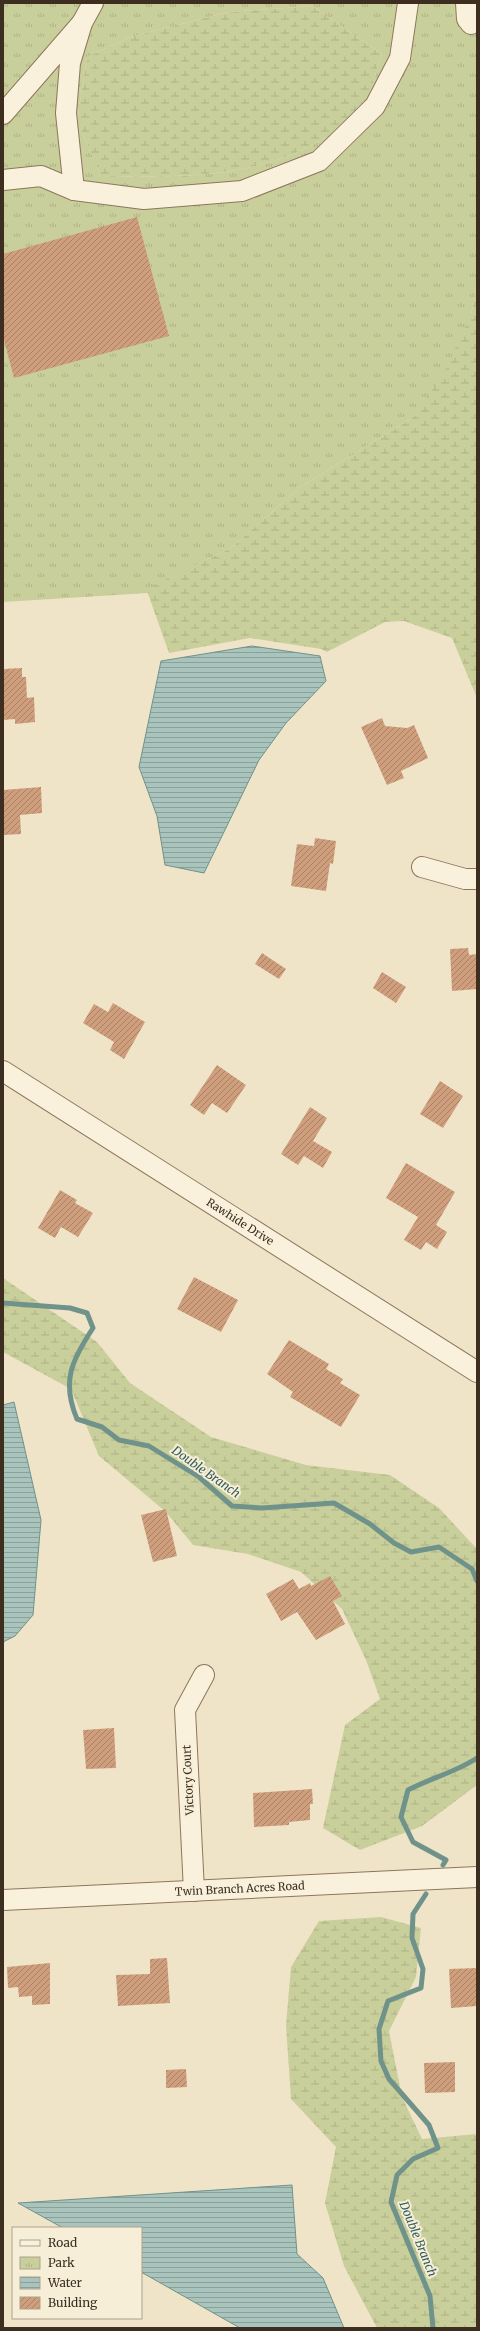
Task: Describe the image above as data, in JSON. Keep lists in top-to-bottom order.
{
  "streets": {
    "street": ["Rawhide Drive", "Victory Court", "Twin Branch Acres Road"]
  },
  "crossings": [
    ["Victory Court", "Twin Branch Acres Road"]
  ],
  "water": ["Double Branch"],
  "legend": [
    "Road",
    "Park",
    "Water",
    "Building"
  ]
}
